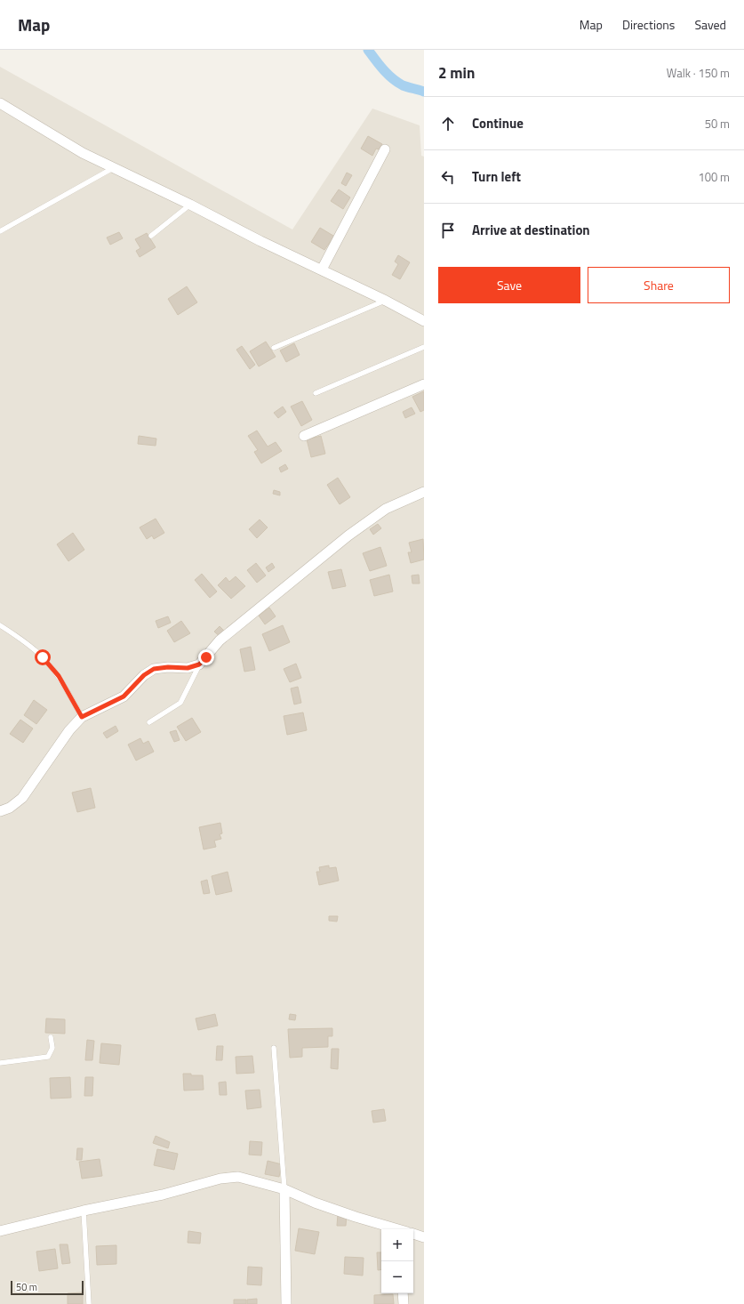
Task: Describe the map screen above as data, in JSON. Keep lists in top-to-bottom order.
{
  "scale_bar": "50 m",
  "page": {
    "header": "Map",
    "nav": ["Map", "Directions", "Saved"],
    "heading": ["2 min", "Walk · 150 m"],
    "list": [
      ["Continue", "50 m"],
      ["Turn left", "100 m"],
      "Arrive at destination"
    ],
    "buttons": ["Save", "Share"],
    "map_buttons": ["+", "−"],
    "scale": "50 m"
  }
}
